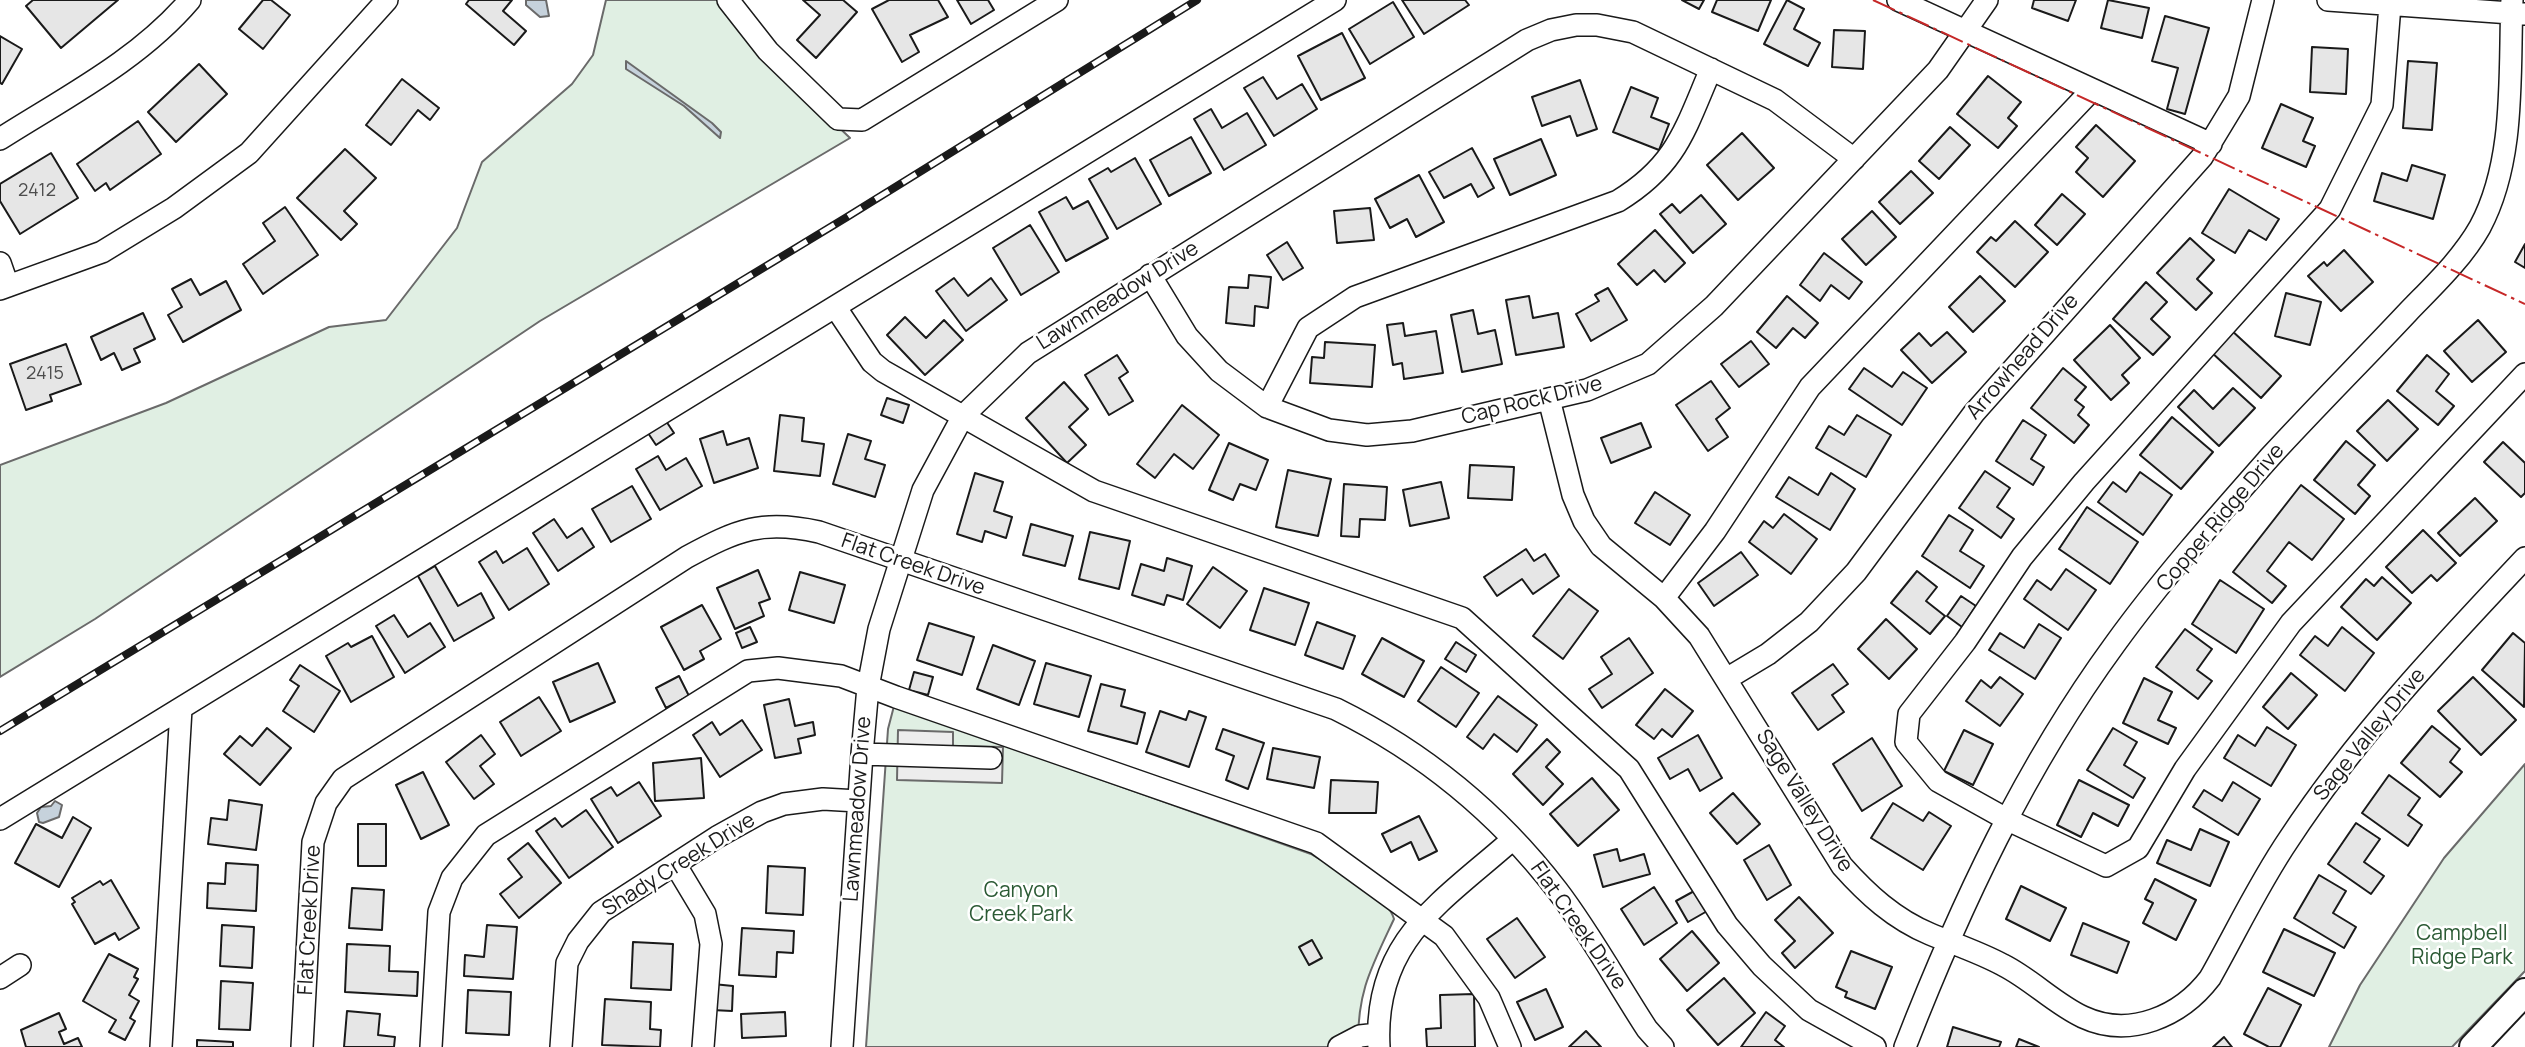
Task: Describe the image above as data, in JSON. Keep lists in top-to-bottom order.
{
  "streets": {
    "street": [
      "Lawnmeadow Drive",
      "Arrowhead Drive",
      "Cap Rock Drive",
      "Copper Ridge Drive",
      "Flat Creek Drive",
      "Sage Valley Drive",
      "Shady Creek Drive"
    ]
  },
  "crossings": [
    ["Lawnmeadow Drive", "Cap Rock Drive"],
    ["Lawnmeadow Drive", "Flat Creek Drive"],
    ["Lawnmeadow Drive", "Shady Creek Drive"],
    ["Arrowhead Drive", "Sage Valley Drive"],
    ["Cap Rock Drive", "Sage Valley Drive"],
    ["Copper Ridge Drive", "Sage Valley Drive"]
  ],
  "parks": ["Canyon Creek Park", "Campbell Ridge Park"],
  "house_numbers": ["2412", "2415"]
}
